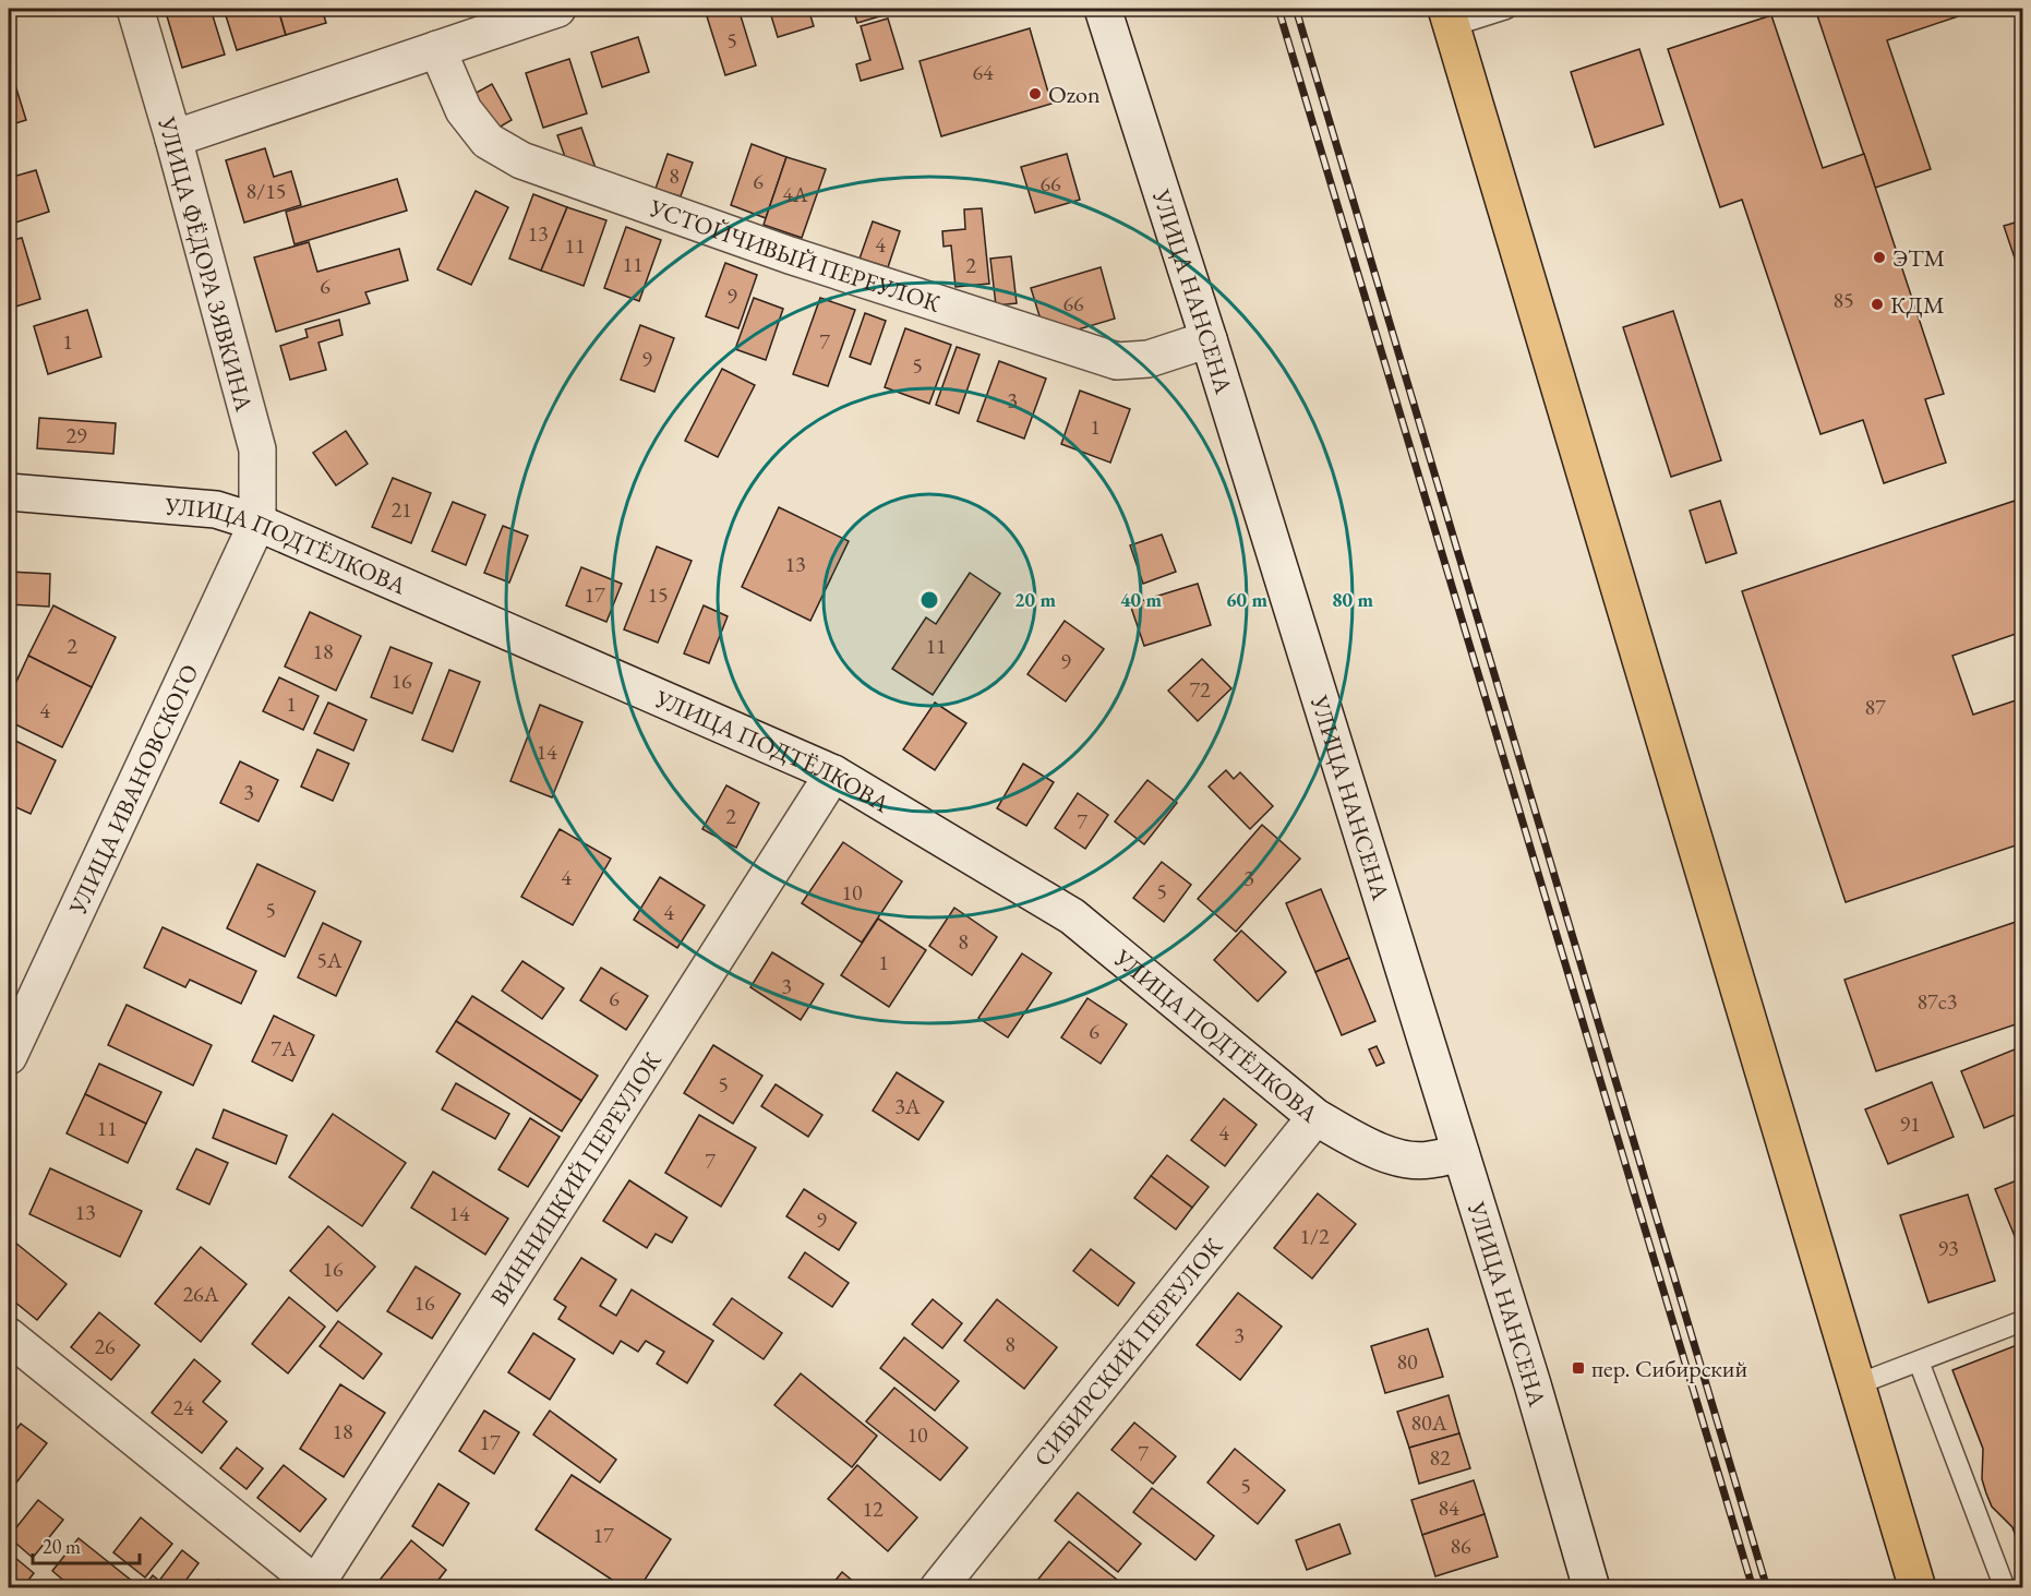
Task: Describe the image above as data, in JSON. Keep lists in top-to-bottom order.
{
  "streets": {
    "street": [
      "УСТОЙЧИВЫЙ ПЕРЕУЛОК",
      "УЛИЦА ФЁДОРА ЗЯВКИНА",
      "УЛИЦА НАНСЕНА",
      "УЛИЦА ПОДТЁЛКОВА",
      "УЛИЦА ИВАНОВСКОГО",
      "ВИННИЦКИЙ ПЕРЕУЛОК",
      "СИБИРСКИЙ ПЕРЕУЛОК"
    ]
  },
  "crossings": [
    ["УСТОЙЧИВЫЙ ПЕРЕУЛОК", "УЛИЦА НАНСЕНА"],
    ["УЛИЦА ФЁДОРА ЗЯВКИНА", "УЛИЦА ПОДТЁЛКОВА"],
    ["УЛИЦА ФЁДОРА ЗЯВКИНА", "УЛИЦА ИВАНОВСКОГО"],
    ["УЛИЦА НАНСЕНА", "УЛИЦА ПОДТЁЛКОВА"],
    ["УЛИЦА ПОДТЁЛКОВА", "УЛИЦА ИВАНОВСКОГО"],
    ["УЛИЦА ПОДТЁЛКОВА", "ВИННИЦКИЙ ПЕРЕУЛОК"],
    ["УЛИЦА ПОДТЁЛКОВА", "СИБИРСКИЙ ПЕРЕУЛОК"]
  ],
  "places": {
    "other": ["Ozon", "ЭТМ", "КДМ"],
    "transit": ["пер. Сибирский"]
  },
  "house_numbers": [
    "5",
    "64",
    "8",
    "6",
    "66",
    "8/15",
    "4А",
    "13",
    "4",
    "11",
    "11",
    "2",
    "6",
    "9",
    "85",
    "66",
    "1",
    "7",
    "9",
    "5",
    "3",
    "1",
    "29",
    "21",
    "13",
    "17",
    "15",
    "2",
    "11",
    "18",
    "9",
    "16",
    "72",
    "1",
    "87",
    "4",
    "14",
    "3",
    "2",
    "7",
    "4",
    "3",
    "5",
    "10",
    "5",
    "4",
    "8",
    "5А",
    "1",
    "3",
    "6",
    "87с3",
    "6",
    "7А",
    "5",
    "3А",
    "91",
    "11",
    "4",
    "7",
    "13",
    "14",
    "9",
    "1/2",
    "93",
    "16",
    "26А",
    "16",
    "3",
    "8",
    "26",
    "80",
    "24",
    "80А",
    "18",
    "10",
    "17",
    "7",
    "82",
    "5",
    "84",
    "12",
    "17",
    "86"
  ],
  "scale_bar": "20 m",
  "rings": [
    "20 m",
    "40 m",
    "60 m",
    "80 m"
  ]
}
